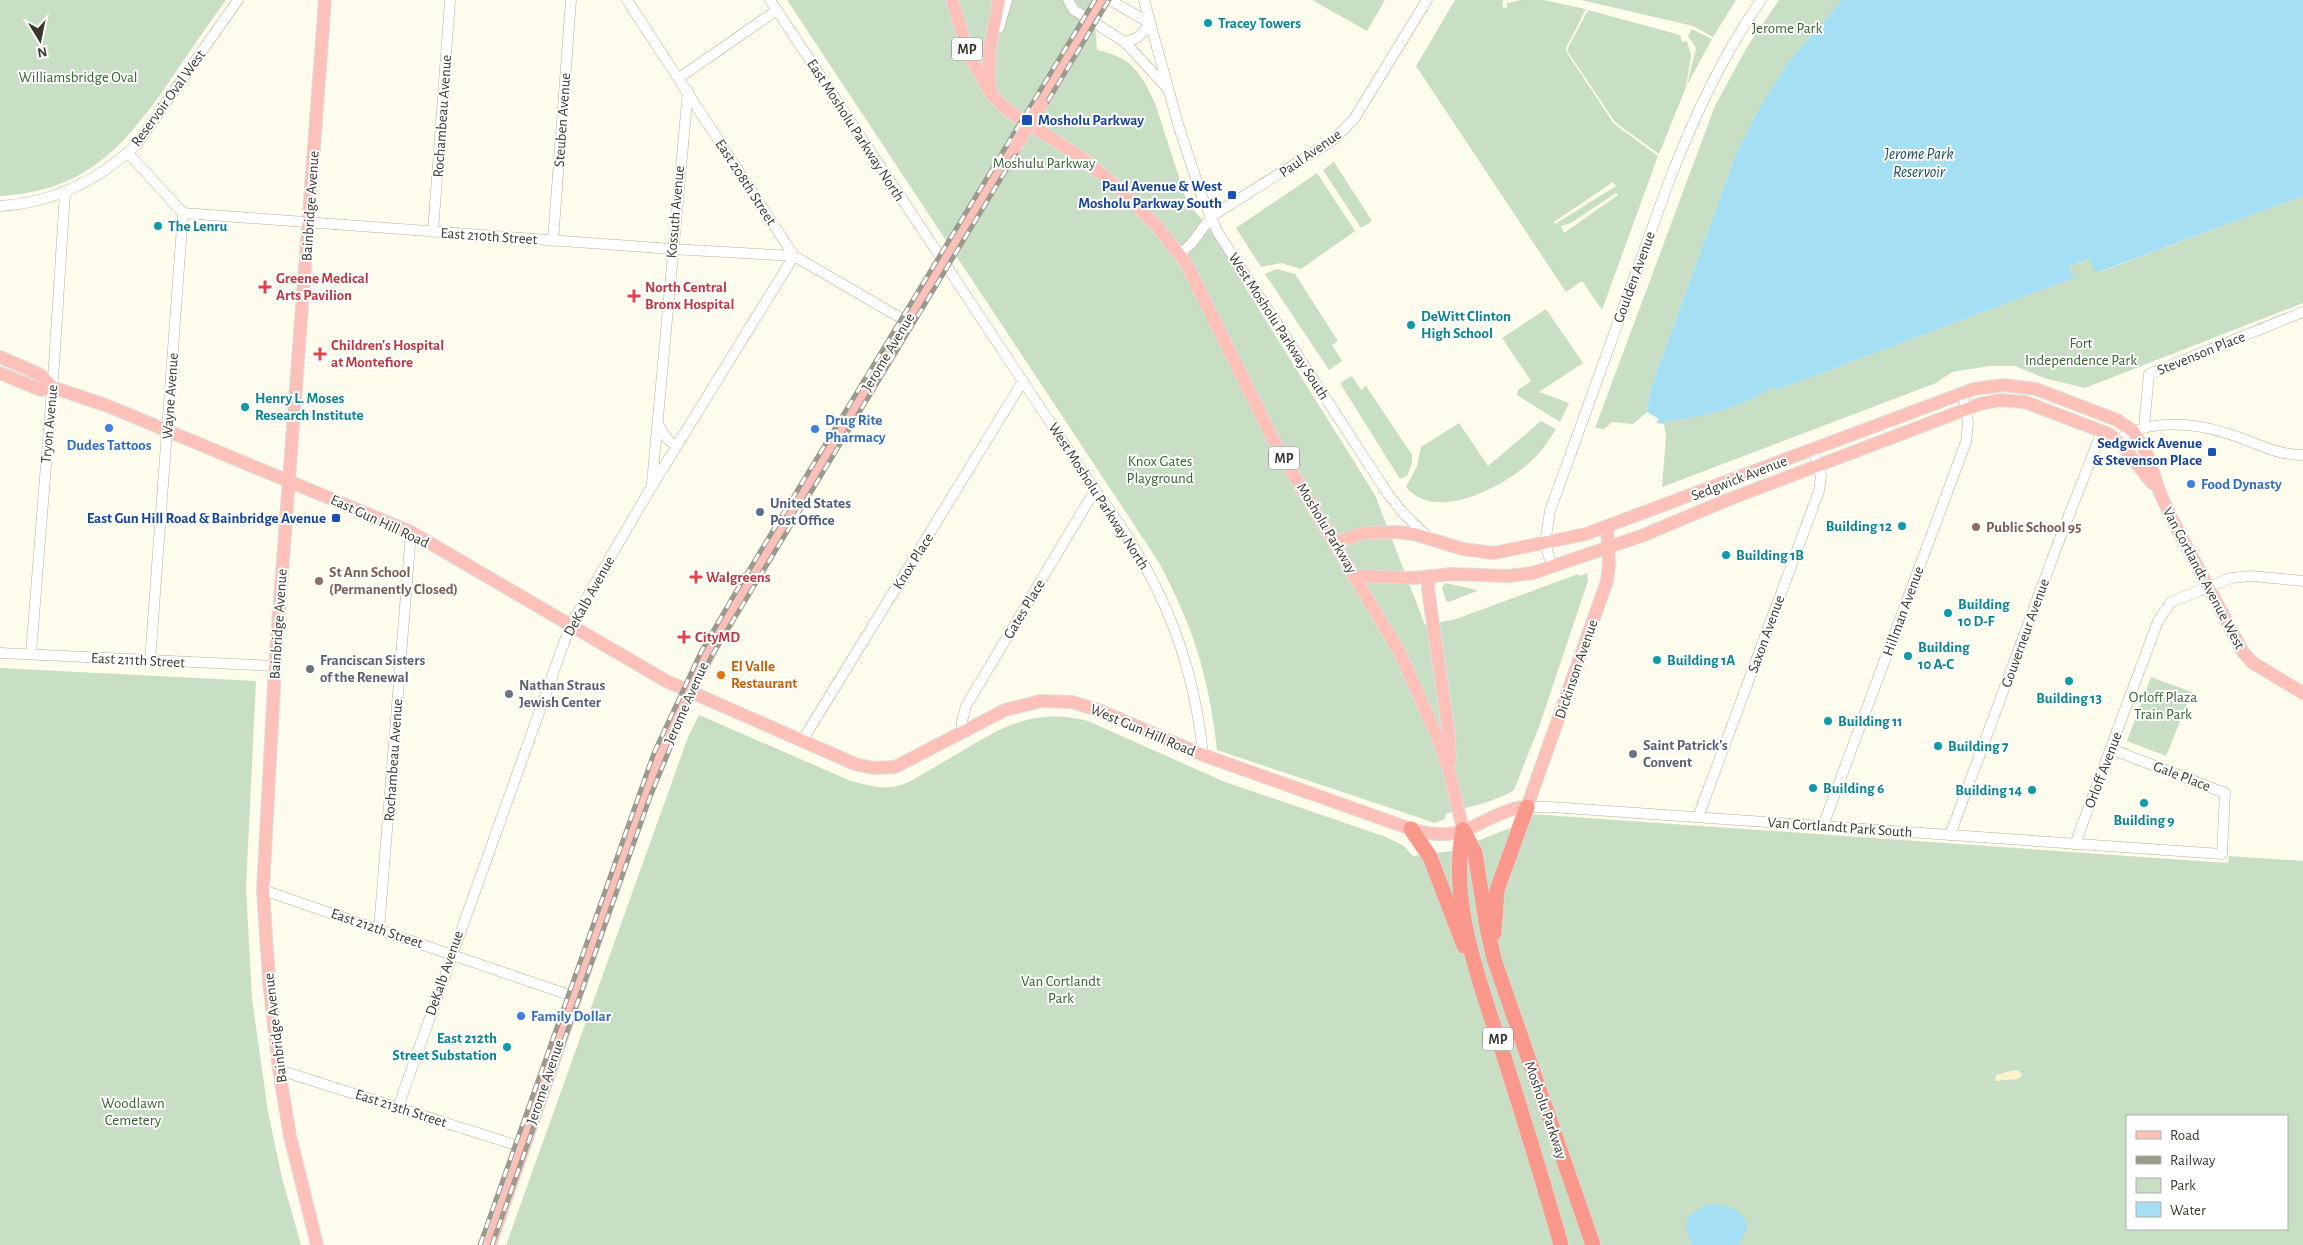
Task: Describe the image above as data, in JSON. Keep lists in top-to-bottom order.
{
  "streets": {
    "highway": ["MP", "Mosholu Parkway"],
    "main road": [
      "Bainbridge Avenue",
      "Jerome Avenue",
      "Sedgwick Avenue",
      "East Gun Hill Road",
      "Van Cortlandt Avenue West",
      "Dickinson Avenue",
      "West Gun Hill Road",
      "Van Cortlandt Park South"
    ],
    "street": [
      "Reservoir Oval West",
      "Rochambeau Avenue",
      "Steuben Avenue",
      "East Mosholu Parkway North",
      "Paul Avenue",
      "East 208th Street",
      "Kossuth Avenue",
      "East 210th Street",
      "Goulden Avenue",
      "West Mosholu Parkway South",
      "Stevenson Place",
      "Wayne Avenue",
      "Tryon Avenue",
      "West Mosholu Parkway North",
      "Knox Place",
      "DeKalb Avenue",
      "Gates Place",
      "Hillman Avenue",
      "Gouverneur Avenue",
      "Saxon Avenue",
      "East 211th Street",
      "Orloff Avenue",
      "Gale Place",
      "East 212th Street",
      "East 213th Street"
    ]
  },
  "crossings": [
    ["Reservoir Oval West", "Tryon Avenue"],
    ["Rochambeau Avenue", "East 210th Street"],
    ["Rochambeau Avenue", "East Gun Hill Road"],
    ["Rochambeau Avenue", "East 212th Street"],
    ["Steuben Avenue", "East 210th Street"],
    ["East Mosholu Parkway North", "Jerome Avenue"],
    ["East Mosholu Parkway North", "West Mosholu Parkway North"],
    ["Paul Avenue", "West Mosholu Parkway South"],
    ["Paul Avenue", "Mosholu Parkway"],
    ["East 208th Street", "Kossuth Avenue"],
    ["East 208th Street", "East 210th Street"],
    ["East 208th Street", "Jerome Avenue"],
    ["East 208th Street", "DeKalb Avenue"],
    ["Bainbridge Avenue", "East 210th Street"],
    ["Bainbridge Avenue", "East Gun Hill Road"],
    ["Bainbridge Avenue", "East 211th Street"],
    ["Bainbridge Avenue", "East 212th Street"],
    ["Bainbridge Avenue", "East 213th Street"],
    ["Kossuth Avenue", "East 210th Street"],
    ["Kossuth Avenue", "DeKalb Avenue"],
    ["East 210th Street", "Wayne Avenue"],
    ["East 210th Street", "DeKalb Avenue"],
    ["Goulden Avenue", "Sedgwick Avenue"],
    ["West Mosholu Parkway South", "Jerome Avenue"],
    ["West Mosholu Parkway South", "Sedgwick Avenue"],
    ["Jerome Avenue", "West Mosholu Parkway North"],
    ["Jerome Avenue", "East Gun Hill Road"],
    ["Jerome Avenue", "West Gun Hill Road"],
    ["Jerome Avenue", "East 212th Street"],
    ["Jerome Avenue", "East 213th Street"],
    ["Stevenson Place", "Sedgwick Avenue"],
    ["Stevenson Place", "Van Cortlandt Avenue West"],
    ["Wayne Avenue", "East Gun Hill Road"],
    ["Wayne Avenue", "East 211th Street"],
    ["Tryon Avenue", "East Gun Hill Road"],
    ["Tryon Avenue", "East 211th Street"],
    ["Sedgwick Avenue", "Mosholu Parkway"],
    ["Sedgwick Avenue", "Van Cortlandt Avenue West"],
    ["Sedgwick Avenue", "Hillman Avenue"],
    ["Sedgwick Avenue", "Gouverneur Avenue"],
    ["Sedgwick Avenue", "Saxon Avenue"],
    ["Sedgwick Avenue", "Dickinson Avenue"],
    ["West Mosholu Parkway North", "Knox Place"],
    ["West Mosholu Parkway North", "Gates Place"],
    ["West Mosholu Parkway North", "West Gun Hill Road"],
    ["East Gun Hill Road", "DeKalb Avenue"],
    ["East Gun Hill Road", "West Gun Hill Road"],
    ["Mosholu Parkway", "West Gun Hill Road"],
    ["Mosholu Parkway", "Van Cortlandt Park South"],
    ["Knox Place", "West Gun Hill Road"],
    ["Van Cortlandt Avenue West", "Orloff Avenue"],
    ["DeKalb Avenue", "East 212th Street"],
    ["DeKalb Avenue", "East 213th Street"],
    ["Gates Place", "West Gun Hill Road"],
    ["Hillman Avenue", "Van Cortlandt Park South"],
    ["Gouverneur Avenue", "Van Cortlandt Park South"],
    ["Saxon Avenue", "Van Cortlandt Park South"],
    ["Dickinson Avenue", "Van Cortlandt Park South"],
    ["West Gun Hill Road", "Van Cortlandt Park South"],
    ["Orloff Avenue", "Gale Place"],
    ["Orloff Avenue", "Van Cortlandt Park South"],
    ["Gale Place", "Van Cortlandt Park South"]
  ],
  "water": ["Jerome Park Reservoir"],
  "parks": [
    "Jerome Park",
    "Williamsbridge Oval",
    "Moshulu Parkway",
    "Fort Independence Park",
    "Knox Gates Playground",
    "Orloff Plaza Train Park",
    "Van Cortlandt Park",
    "Woodlawn Cemetery"
  ],
  "places": {
    "other": [
      "Tracey Towers",
      "The Lenru",
      "DeWitt Clinton High School",
      "Henry L. Moses Research Institute",
      "Dudes Tattoos",
      "Drug Rite Pharmacy",
      "Food Dynasty",
      "United States Post Office",
      "Building 12",
      "Public School 95",
      "Building 1B",
      "St Ann School (Permanently Closed)",
      "Building 10 D-F",
      "Building 10 A-C",
      "Building 1A",
      "Franciscan Sisters of the Renewal",
      "El Valle Restaurant",
      "Building 13",
      "Nathan Straus Jewish Center",
      "Building 11",
      "Building 7",
      "Saint Patrick's Convent",
      "Building 6",
      "Building 14",
      "Building 9",
      "Family Dollar",
      "East 212th Street Substation"
    ],
    "transit": [
      "Mosholu Parkway",
      "Paul Avenue & West Mosholu Parkway South",
      "Sedgwick Avenue & Stevenson Place",
      "East Gun Hill Road & Bainbridge Avenue"
    ],
    "health": [
      "Greene Medical Arts Pavilion",
      "North Central Bronx Hospital",
      "Children's Hospital at Montefiore",
      "Walgreens",
      "CityMD"
    ]
  },
  "legend": [
    "Road",
    "Railway",
    "Park",
    "Water"
  ],
  "north": "bottom"
}
